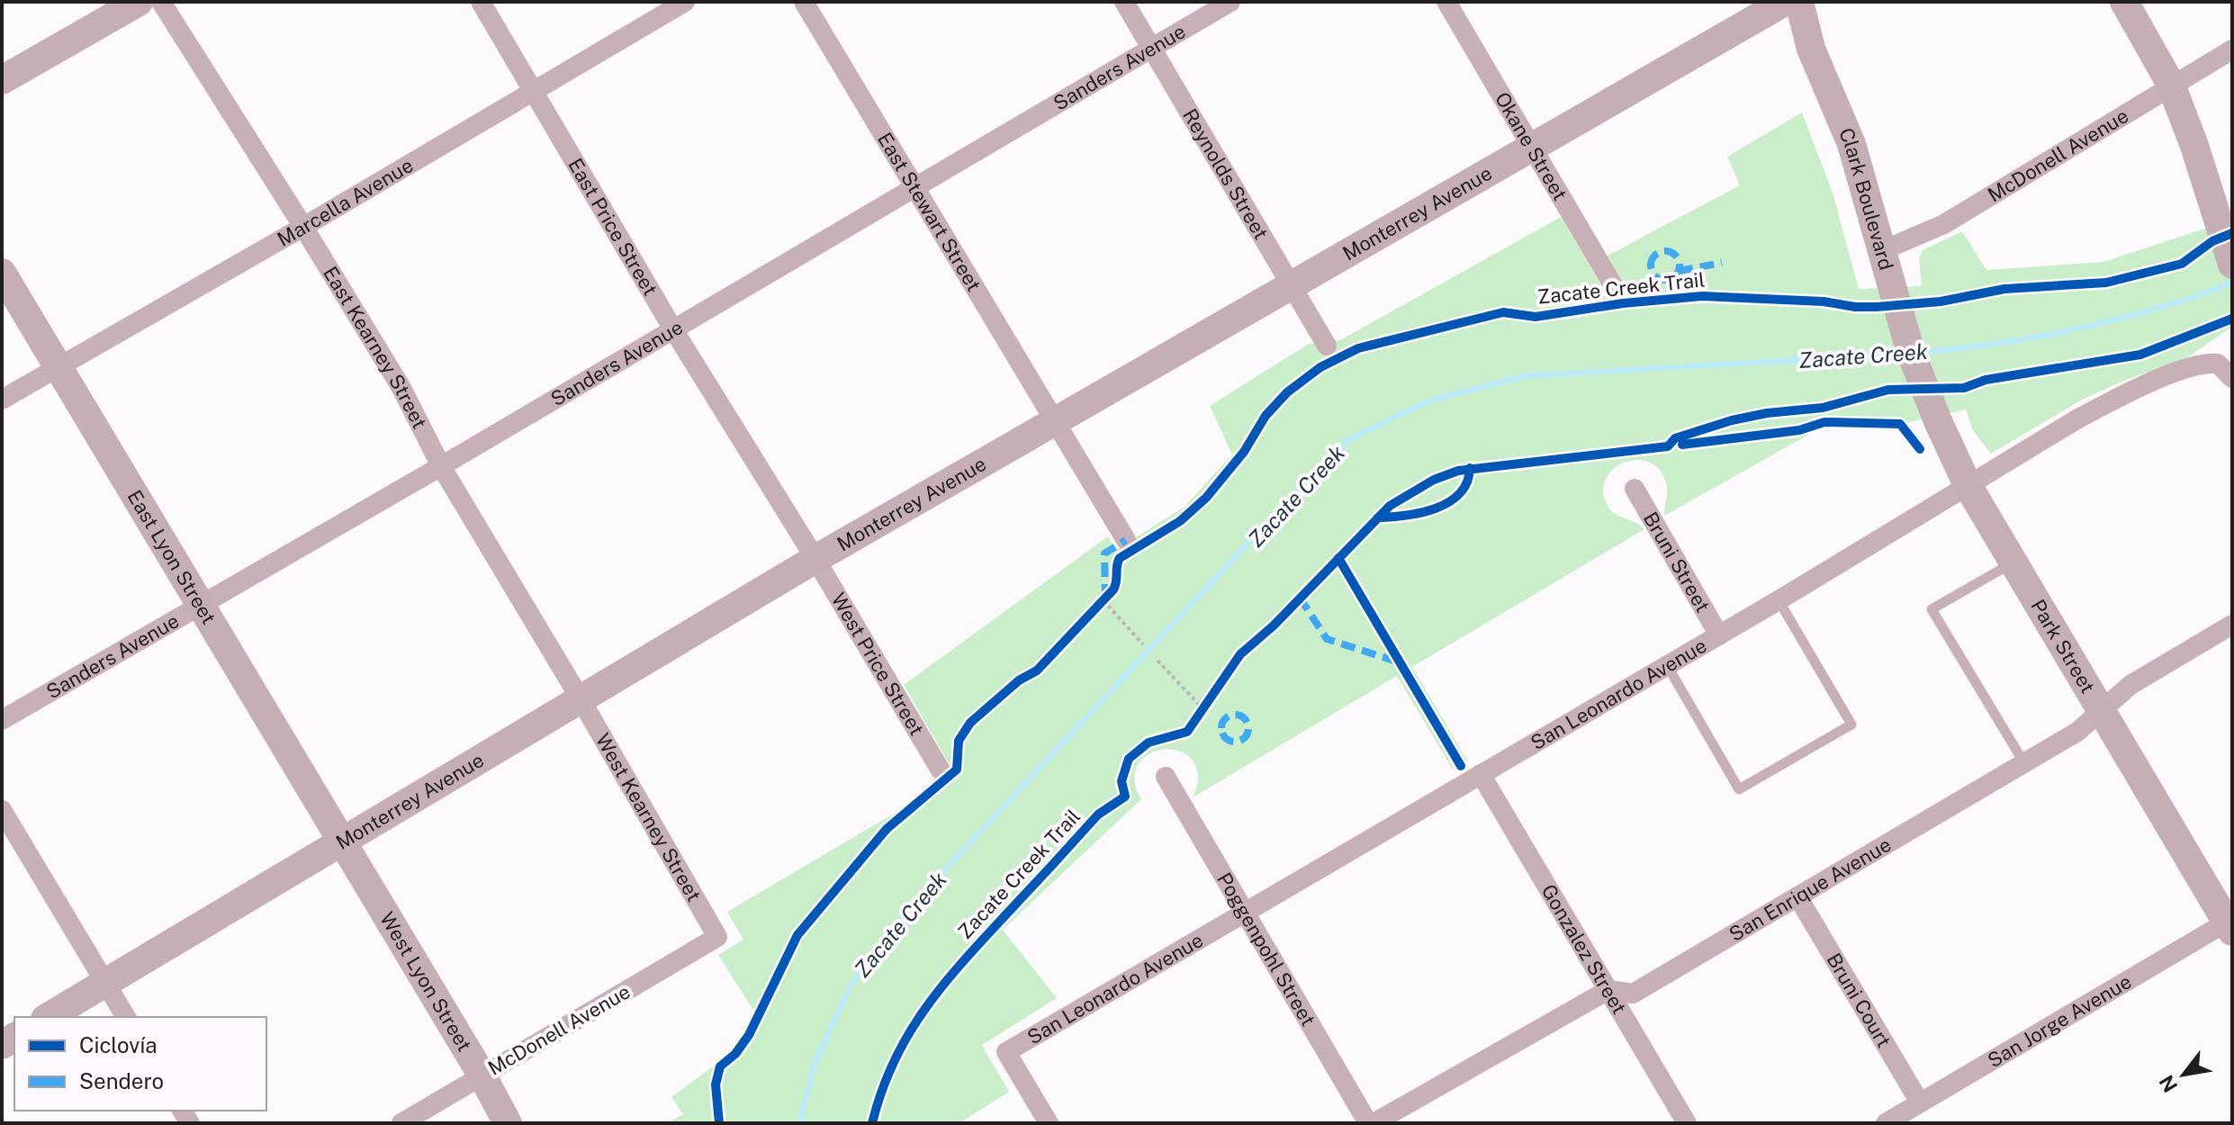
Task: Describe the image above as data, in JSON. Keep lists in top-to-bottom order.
{
  "streets": {
    "street": [
      "Sanders Avenue",
      "Okane Street",
      "McDonell Avenue",
      "Reynolds Street",
      "Clark Boulevard",
      "Marcella Avenue",
      "East Stewart Street",
      "Monterrey Avenue",
      "East Price Street",
      "East Kearney Street",
      "East Lyon Street",
      "Bruni Street",
      "Park Street",
      "West Price Street",
      "San Leonardo Avenue",
      "West Kearney Street",
      "San Enrique Avenue",
      "Gonzalez Street",
      "Poggenpohl Street",
      "West Lyon Street",
      "Bruni Court",
      "San Jorge Avenue"
    ],
    "cycle path": ["Zacate Creek Trail"]
  },
  "crossings": [
    ["Sanders Avenue", "Reynolds Street"],
    ["Sanders Avenue", "East Stewart Street"],
    ["Sanders Avenue", "East Price Street"],
    ["Sanders Avenue", "East Kearney Street"],
    ["Sanders Avenue", "East Lyon Street"],
    ["Okane Street", "Monterrey Avenue"],
    ["McDonell Avenue", "Clark Boulevard"],
    ["McDonell Avenue", "West Kearney Street"],
    ["McDonell Avenue", "West Lyon Street"],
    ["Reynolds Street", "Monterrey Avenue"],
    ["Clark Boulevard", "Monterrey Avenue"],
    ["Clark Boulevard", "Park Street"],
    ["Marcella Avenue", "East Price Street"],
    ["Marcella Avenue", "East Kearney Street"],
    ["Marcella Avenue", "East Lyon Street"],
    ["East Stewart Street", "Monterrey Avenue"],
    ["Monterrey Avenue", "East Price Street"],
    ["Monterrey Avenue", "East Kearney Street"],
    ["Monterrey Avenue", "East Lyon Street"],
    ["Monterrey Avenue", "West Price Street"],
    ["Monterrey Avenue", "West Kearney Street"],
    ["Monterrey Avenue", "West Lyon Street"],
    ["East Price Street", "West Price Street"],
    ["East Kearney Street", "West Kearney Street"],
    ["East Lyon Street", "West Lyon Street"],
    ["Bruni Street", "San Leonardo Avenue"],
    ["Park Street", "San Leonardo Avenue"],
    ["Park Street", "San Enrique Avenue"],
    ["Park Street", "San Jorge Avenue"],
    ["San Leonardo Avenue", "Gonzalez Street"],
    ["San Leonardo Avenue", "Poggenpohl Street"],
    ["San Enrique Avenue", "Gonzalez Street"],
    ["San Enrique Avenue", "Bruni Court"],
    ["Bruni Court", "San Jorge Avenue"]
  ],
  "water": ["Zacate Creek"],
  "legend": ["Ciclovía", "Sendero"],
  "north": "bottom left"
}
